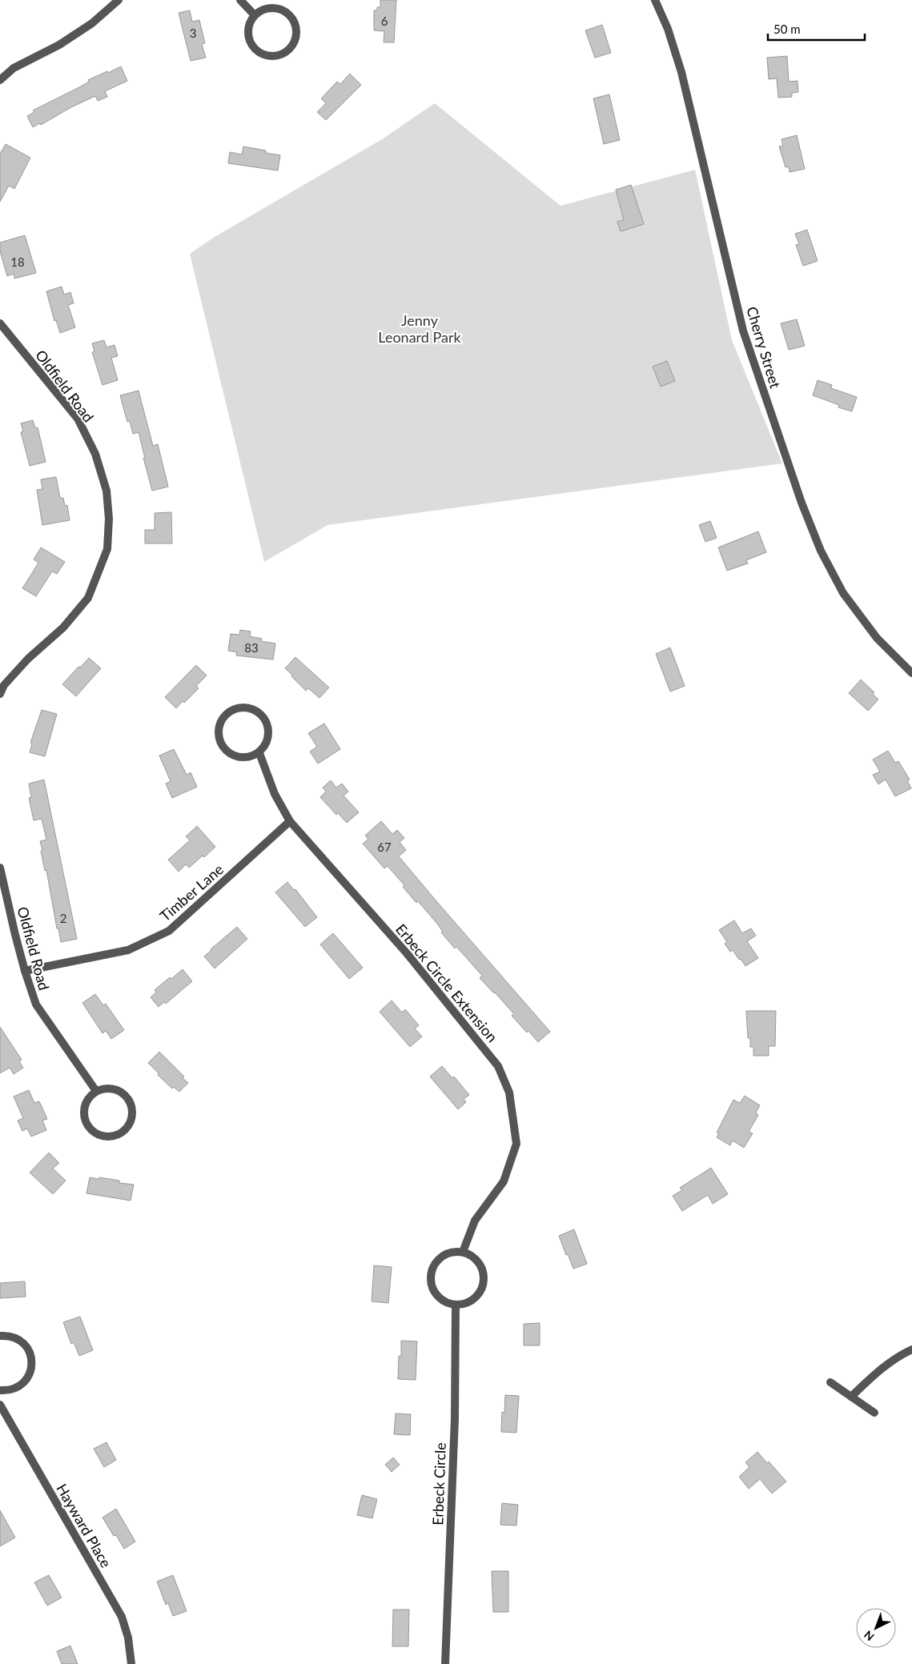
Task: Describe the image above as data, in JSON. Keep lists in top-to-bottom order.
{
  "streets": {
    "street": [
      "Cherry Street",
      "Oldfield Road",
      "Timber Lane",
      "Erbeck Circle Extension",
      "Erbeck Circle",
      "Hayward Place"
    ]
  },
  "crossings": [
    ["Oldfield Road", "Timber Lane"],
    ["Timber Lane", "Erbeck Circle Extension"],
    ["Erbeck Circle Extension", "Erbeck Circle"]
  ],
  "parks": ["Jenny Leonard Park"],
  "house_numbers": [
    "6",
    "3",
    "18",
    "83",
    "67",
    "2"
  ],
  "scale_bar": "50 m",
  "north": "bottom left"
}
